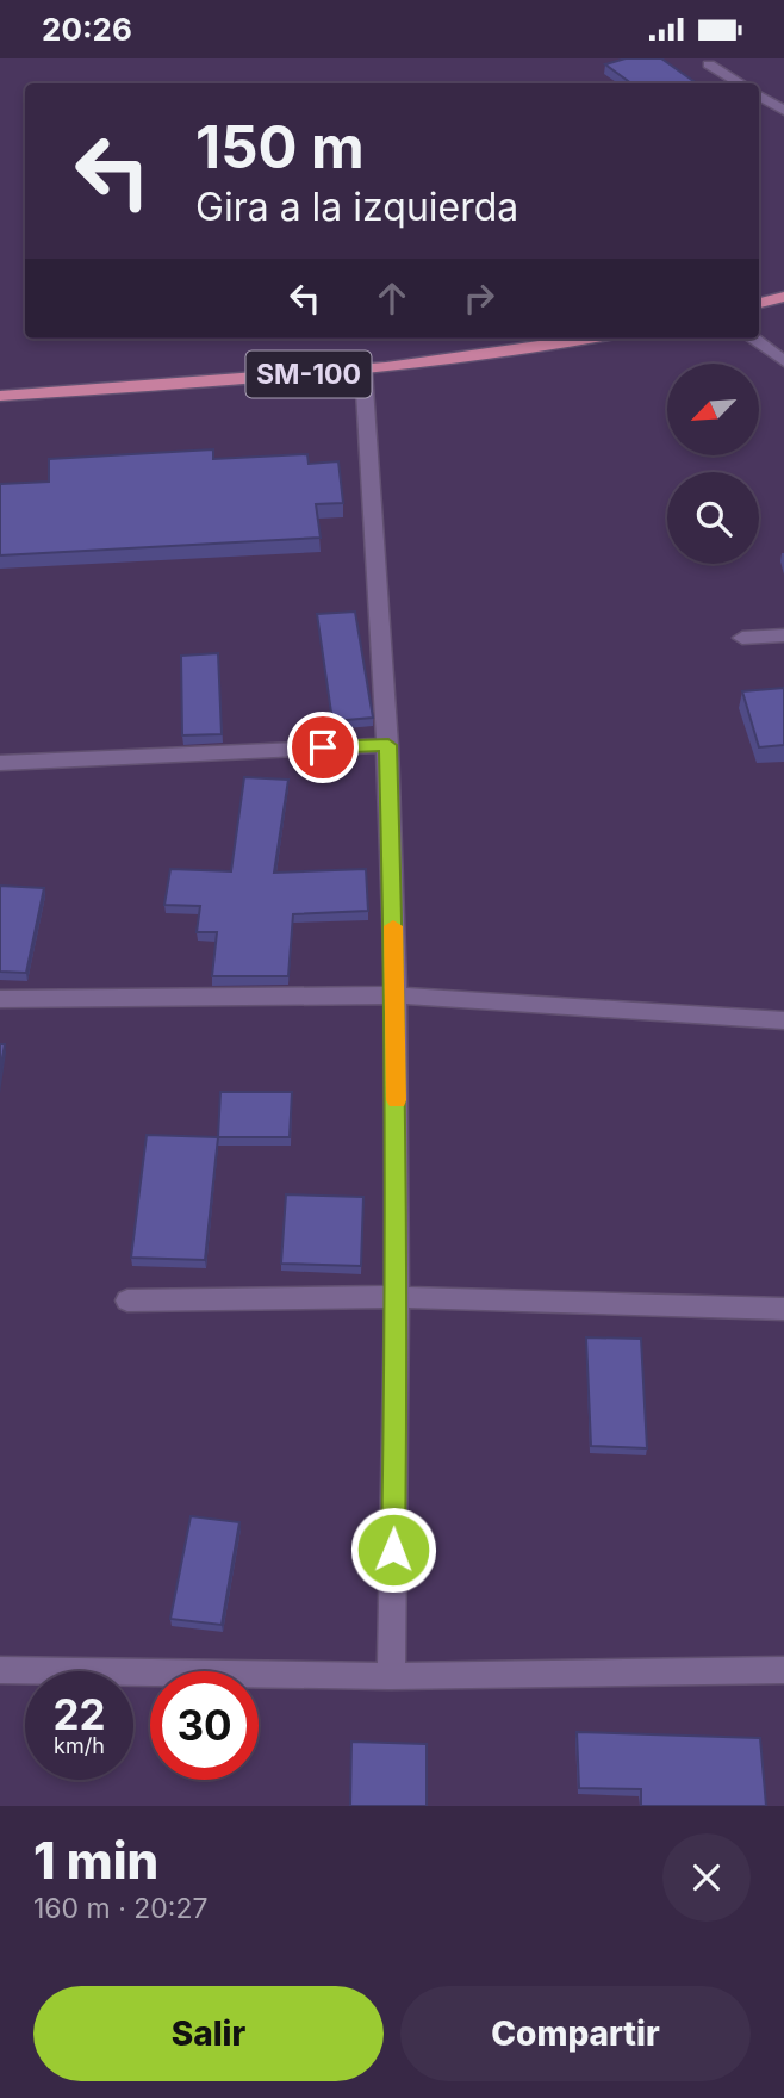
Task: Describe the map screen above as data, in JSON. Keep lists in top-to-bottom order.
{
  "streets": {
    "main road": ["SM-100"]
  },
  "north": "bottom left",
  "page": {
    "status": "20:26",
    "turn": ["150 m", "Gira a la izquierda"],
    "speed": "22 km/h",
    "limit": "30",
    "heading": ["1 min", "160 m · 20:27"],
    "buttons": ["Salir", "Compartir"]
  }
}
